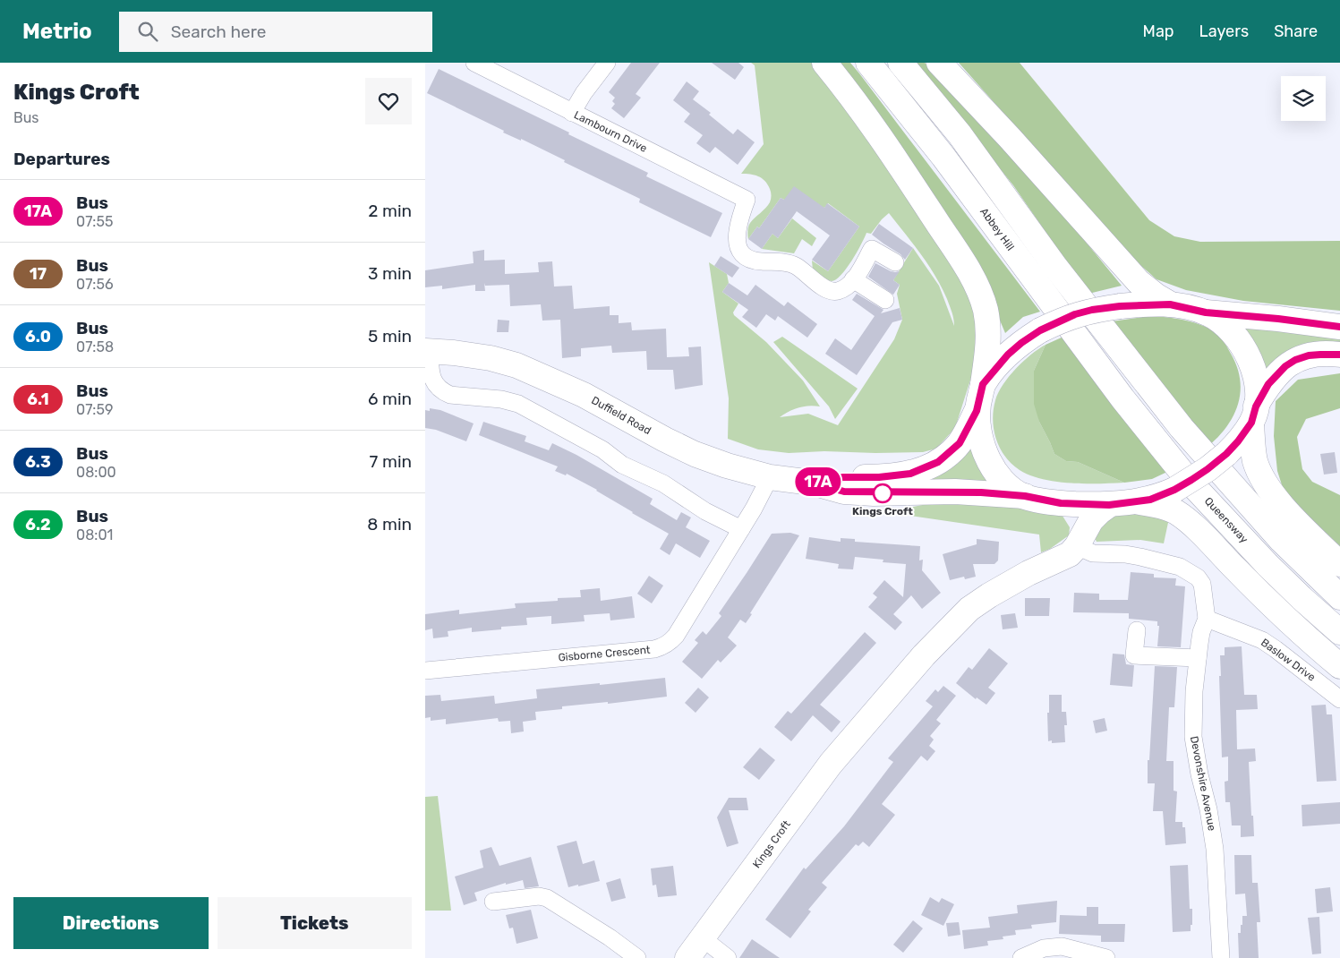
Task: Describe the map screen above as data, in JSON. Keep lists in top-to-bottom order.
{
  "streets": {
    "main road": [
      "Abbey Hill",
      "Duffield Road",
      "Queensway",
      "Kings Croft"
    ],
    "street": [
      "Lambourn Drive",
      "Gisborne Crescent",
      "Baslow Drive",
      "Devonshire Avenue"
    ]
  },
  "crossings": [
    ["Abbey Hill", "Queensway"],
    ["Duffield Road", "Gisborne Crescent"],
    ["Duffield Road", "Kings Croft"],
    ["Baslow Drive", "Devonshire Avenue"],
    ["Devonshire Avenue", "Kings Croft"]
  ],
  "places": ["Kings Croft"],
  "lines": ["bus line 17A"],
  "page": {
    "header": "Metrio",
    "search": "Search here",
    "nav": ["Map", "Layers", "Share"],
    "heading": [
      ["Kings Croft", "Bus"],
      "Departures"
    ],
    "on_map": "17A",
    "list": [
      {
        "mark": "17A",
        "name": "Bus",
        "note": "07:55",
        "value": "2 min"
      },
      {
        "mark": "17",
        "name": "Bus",
        "note": "07:56",
        "value": "3 min"
      },
      {
        "mark": "6.0",
        "name": "Bus",
        "note": "07:58",
        "value": "5 min"
      },
      {
        "mark": "6.1",
        "name": "Bus",
        "note": "07:59",
        "value": "6 min"
      },
      {
        "mark": "6.3",
        "name": "Bus",
        "note": "08:00",
        "value": "7 min"
      },
      {
        "mark": "6.2",
        "name": "Bus",
        "note": "08:01",
        "value": "8 min"
      }
    ],
    "buttons": ["Directions", "Tickets"]
  }
}
